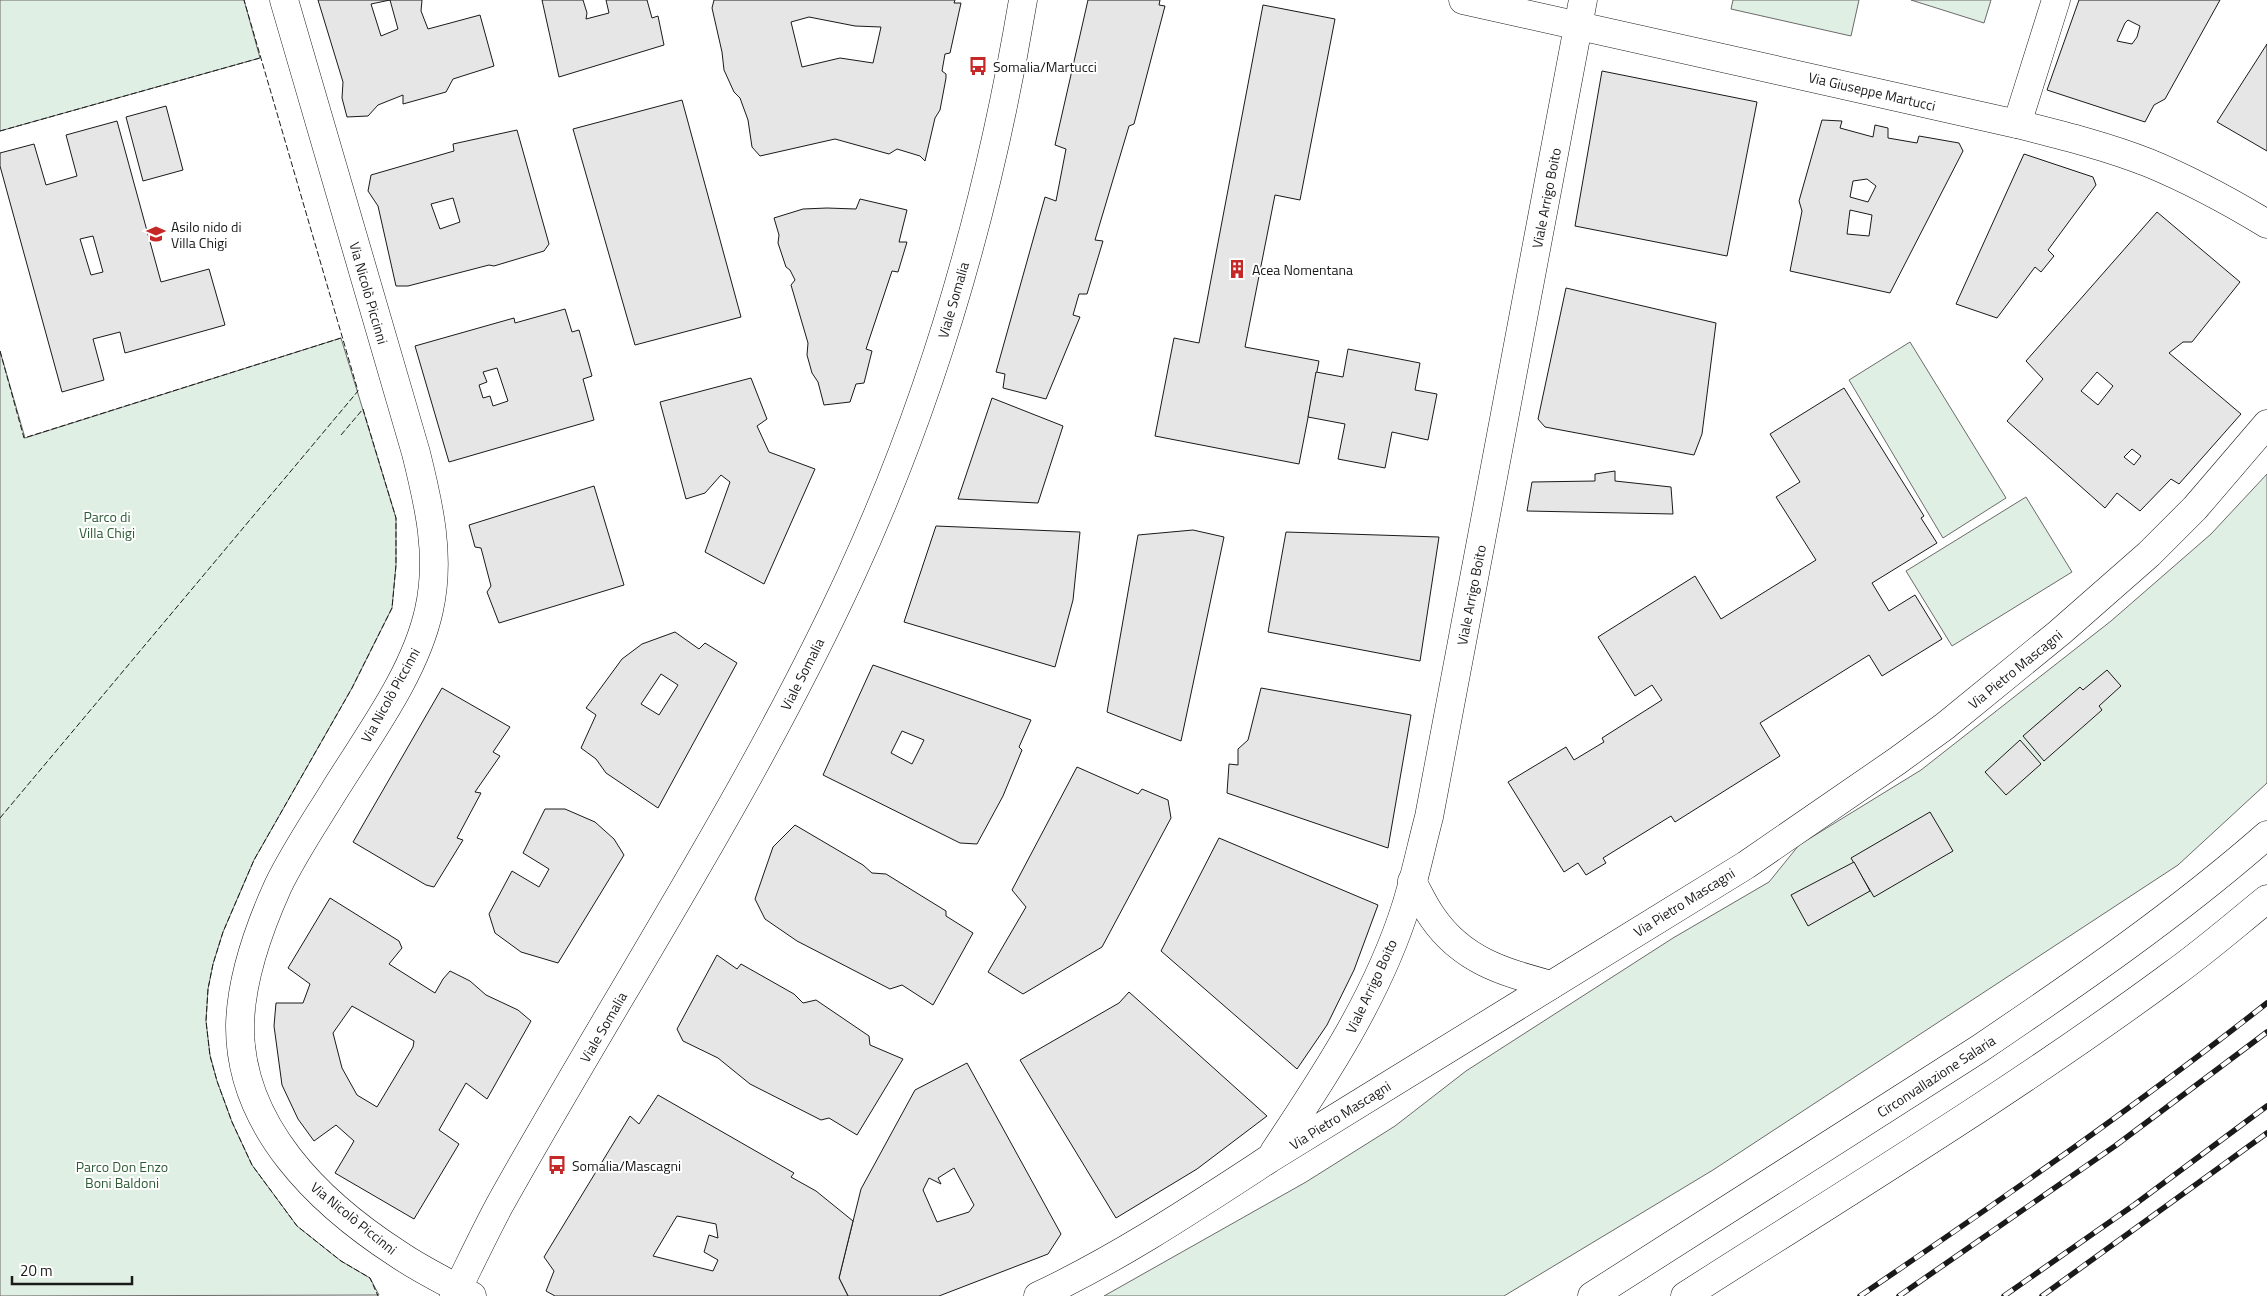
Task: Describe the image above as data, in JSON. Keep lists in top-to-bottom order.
{
  "streets": {
    "main road": [
      "Via Giuseppe Martucci",
      "Viale Arrigo Boito",
      "Via Nicolò Piccinni",
      "Viale Somalia",
      "Via Pietro Mascagni",
      "Circonvallazione Salaria"
    ]
  },
  "crossings": [
    ["Via Giuseppe Martucci", "Viale Arrigo Boito"],
    ["Viale Arrigo Boito", "Via Pietro Mascagni"],
    ["Via Nicolò Piccinni", "Viale Somalia"]
  ],
  "parks": ["Parco di Villa Chigi", "Parco Don Enzo Boni Baldoni"],
  "places": {
    "bus stop": ["Somalia/Martucci", "Somalia/Mascagni"],
    "school or university": ["Asilo nido di Villa Chigi"],
    "building": ["Acea Nomentana"]
  },
  "scale_bar": "20 m"
}
